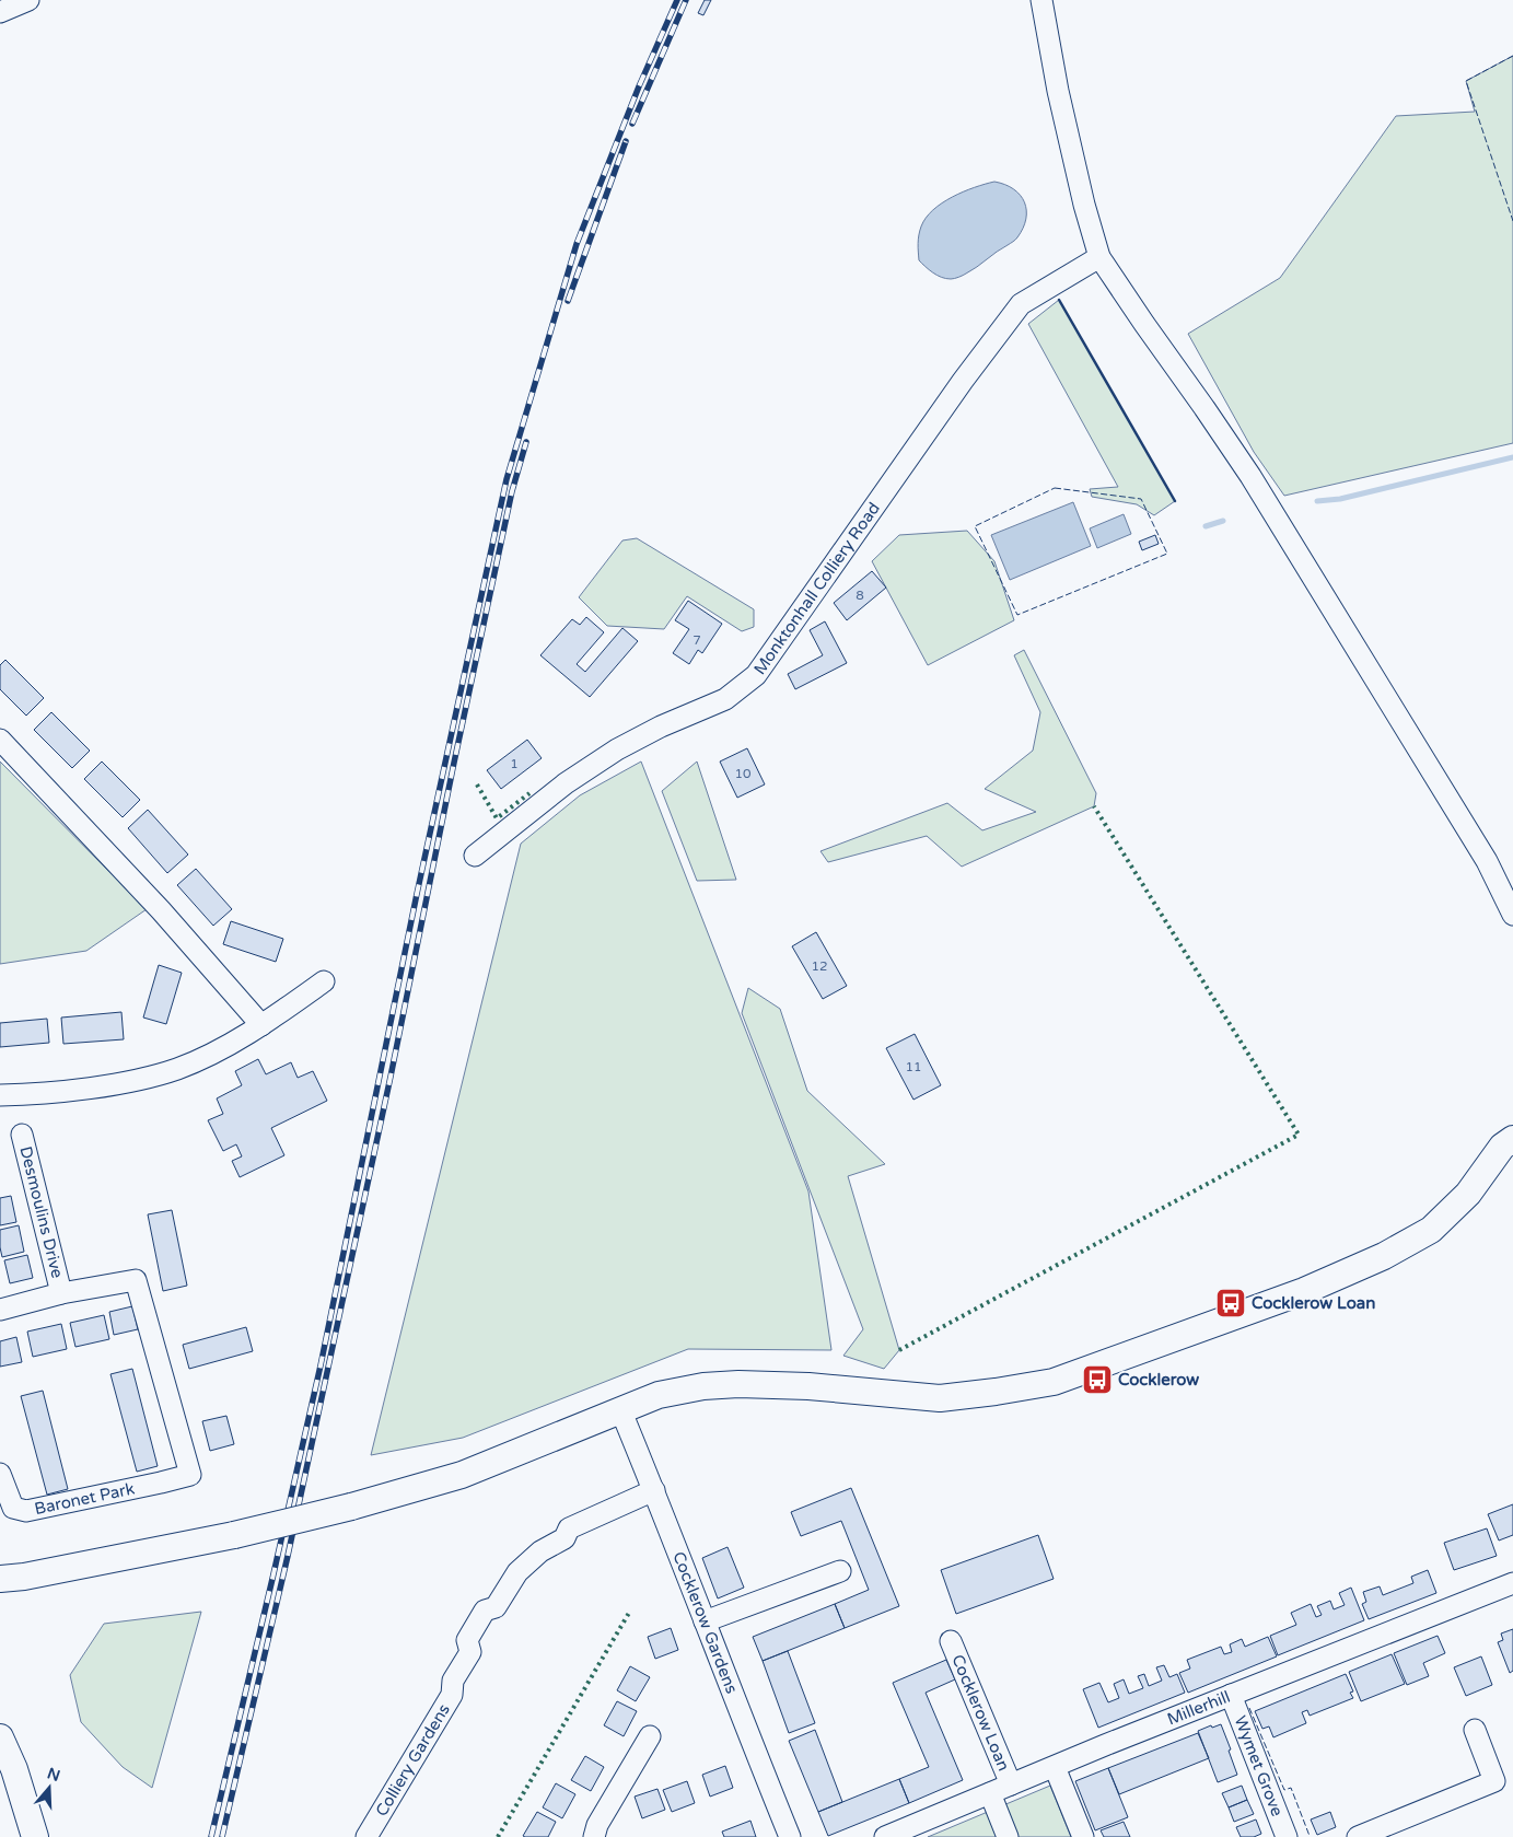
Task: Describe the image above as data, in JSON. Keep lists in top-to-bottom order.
{
  "streets": {
    "street": [
      "Monktonhall Colliery Road",
      "Desmoulins Drive",
      "Baronet Park",
      "Cocklerow Gardens",
      "Millerhill",
      "Cocklerow Loan",
      "Colliery Gardens",
      "Wymet Grove"
    ]
  },
  "crossings": [
    ["Desmoulins Drive", "Baronet Park"],
    ["Cocklerow Gardens", "Colliery Gardens"],
    ["Millerhill", "Cocklerow Loan"],
    ["Millerhill", "Wymet Grove"]
  ],
  "places": {
    "bus stop": ["Cocklerow Loan", "Cocklerow"]
  },
  "house_numbers": [
    "8",
    "7",
    "1",
    "10",
    "12",
    "11"
  ],
  "north": "top"
}
